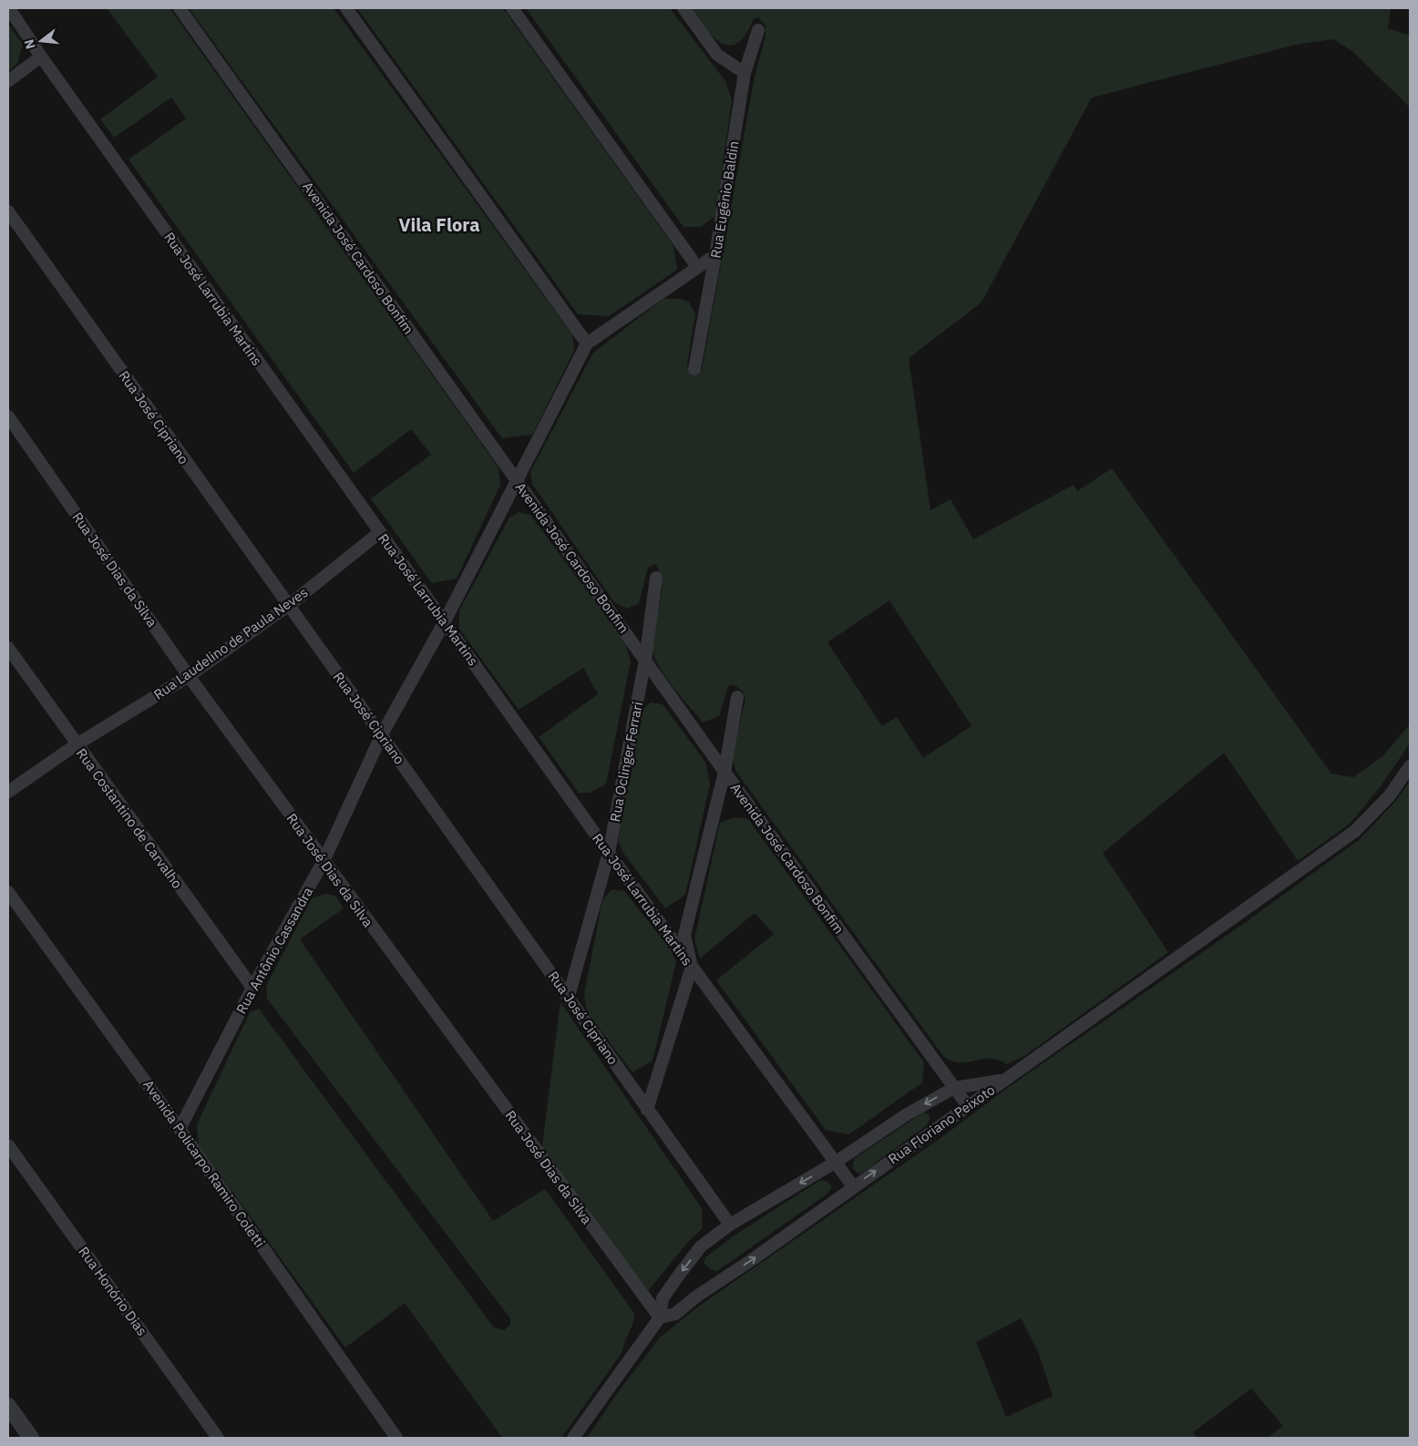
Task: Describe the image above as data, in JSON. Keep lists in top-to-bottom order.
{
  "streets": {
    "street": [
      "Rua Eugênio Baldin",
      "Avenida José Cardoso Bonfim",
      "Rua José Larrubia Martins",
      "Rua José Cipriano",
      "Rua José Dias da Silva",
      "Rua Laudelino de Paula Neves",
      "Rua Oclinger Ferrari",
      "Rua Costantino de Carvalho",
      "Rua Antônio Cassandra",
      "Rua Floriano Peixoto",
      "Avenida Policarpo Ramiro Coletti",
      "Rua Honório Dias"
    ]
  },
  "crossings": [
    ["Avenida José Cardoso Bonfim", "Rua Oclinger Ferrari"],
    ["Avenida José Cardoso Bonfim", "Rua Antônio Cassandra"],
    ["Avenida José Cardoso Bonfim", "Rua Floriano Peixoto"],
    ["Rua José Larrubia Martins", "Rua Laudelino de Paula Neves"],
    ["Rua José Larrubia Martins", "Rua Oclinger Ferrari"],
    ["Rua José Larrubia Martins", "Rua Antônio Cassandra"],
    ["Rua José Larrubia Martins", "Rua Floriano Peixoto"],
    ["Rua José Cipriano", "Rua Laudelino de Paula Neves"],
    ["Rua José Cipriano", "Rua Oclinger Ferrari"],
    ["Rua José Cipriano", "Rua Antônio Cassandra"],
    ["Rua José Cipriano", "Rua Floriano Peixoto"],
    ["Rua José Dias da Silva", "Rua Laudelino de Paula Neves"],
    ["Rua José Dias da Silva", "Rua Antônio Cassandra"],
    ["Rua José Dias da Silva", "Rua Floriano Peixoto"],
    ["Rua Laudelino de Paula Neves", "Rua Costantino de Carvalho"],
    ["Rua Costantino de Carvalho", "Rua Antônio Cassandra"],
    ["Rua Antônio Cassandra", "Avenida Policarpo Ramiro Coletti"]
  ],
  "districts": ["Vila Flora"],
  "north": "left"
}
